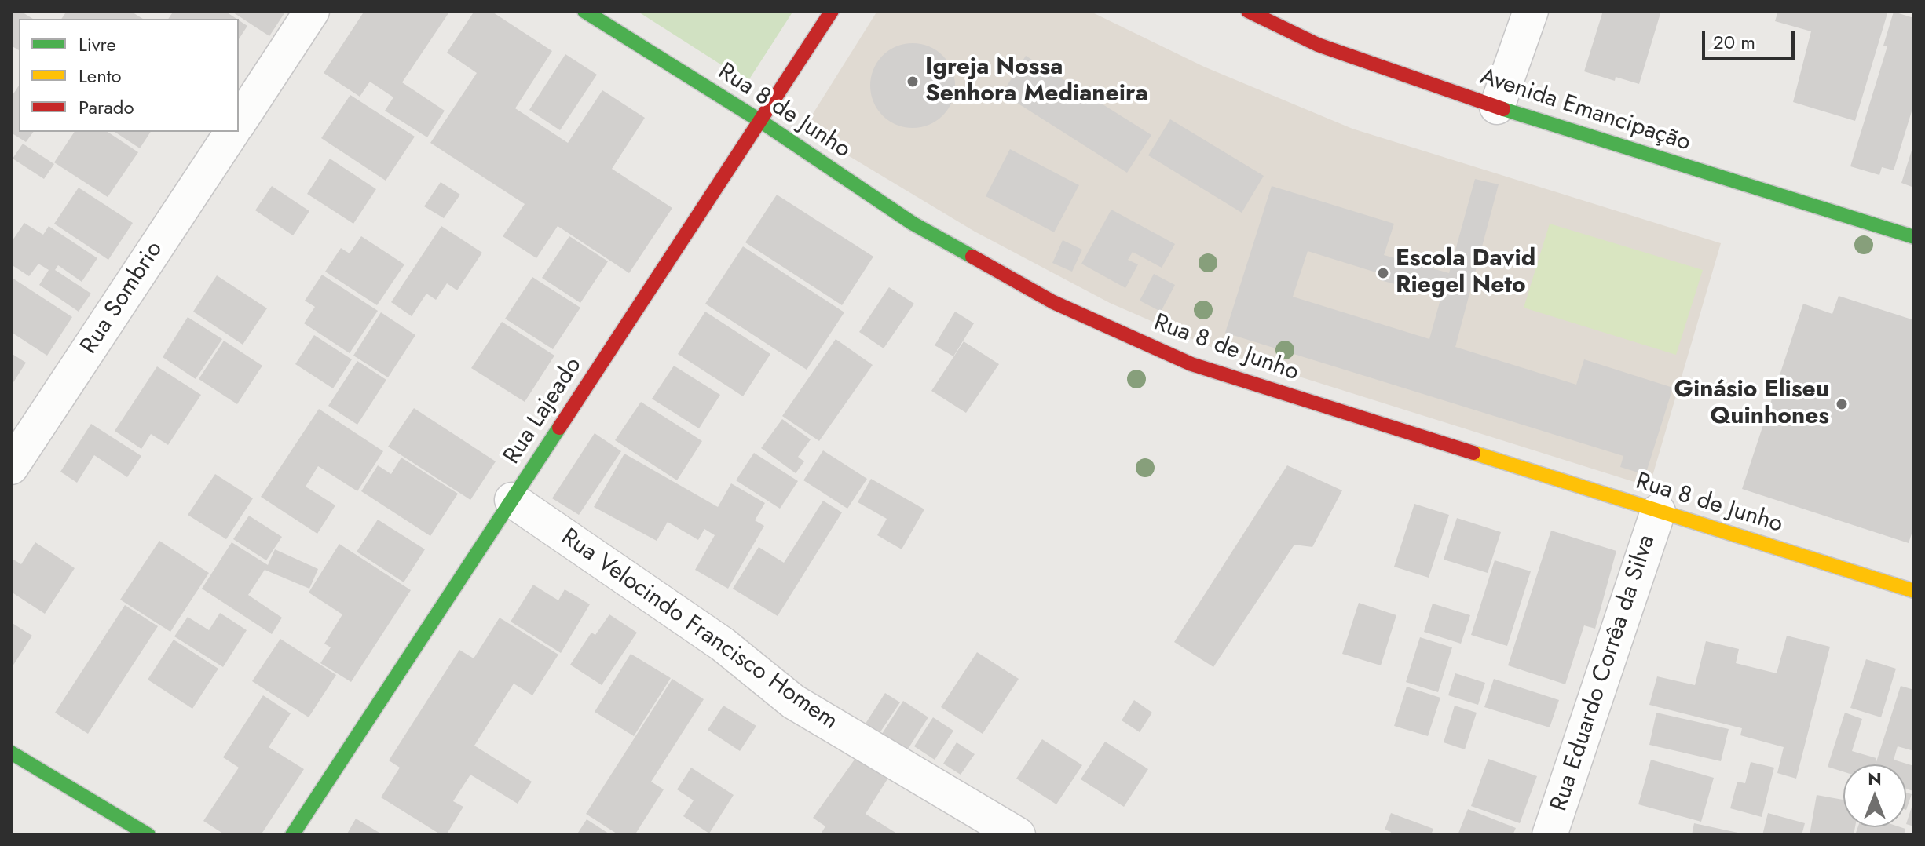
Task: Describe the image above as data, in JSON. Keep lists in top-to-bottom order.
{
  "streets": {
    "street": [
      "Avenida Emancipação",
      "Rua 8 de Junho",
      "Rua Sombrio",
      "Rua Lajeado",
      "Rua Velocindo Francisco Homem",
      "Rua Eduardo Corrêa da Silva"
    ]
  },
  "crossings": [
    ["Rua 8 de Junho", "Rua Lajeado"],
    ["Rua 8 de Junho", "Rua Eduardo Corrêa da Silva"],
    ["Rua Lajeado", "Rua Velocindo Francisco Homem"]
  ],
  "places": ["Igreja Nossa Senhora Medianeira", "Escola David Riegel Neto", "Ginásio Eliseu Quinhones"],
  "legend": ["Livre", "Lento", "Parado"],
  "scale_bar": "20 m",
  "north": "top"
}
